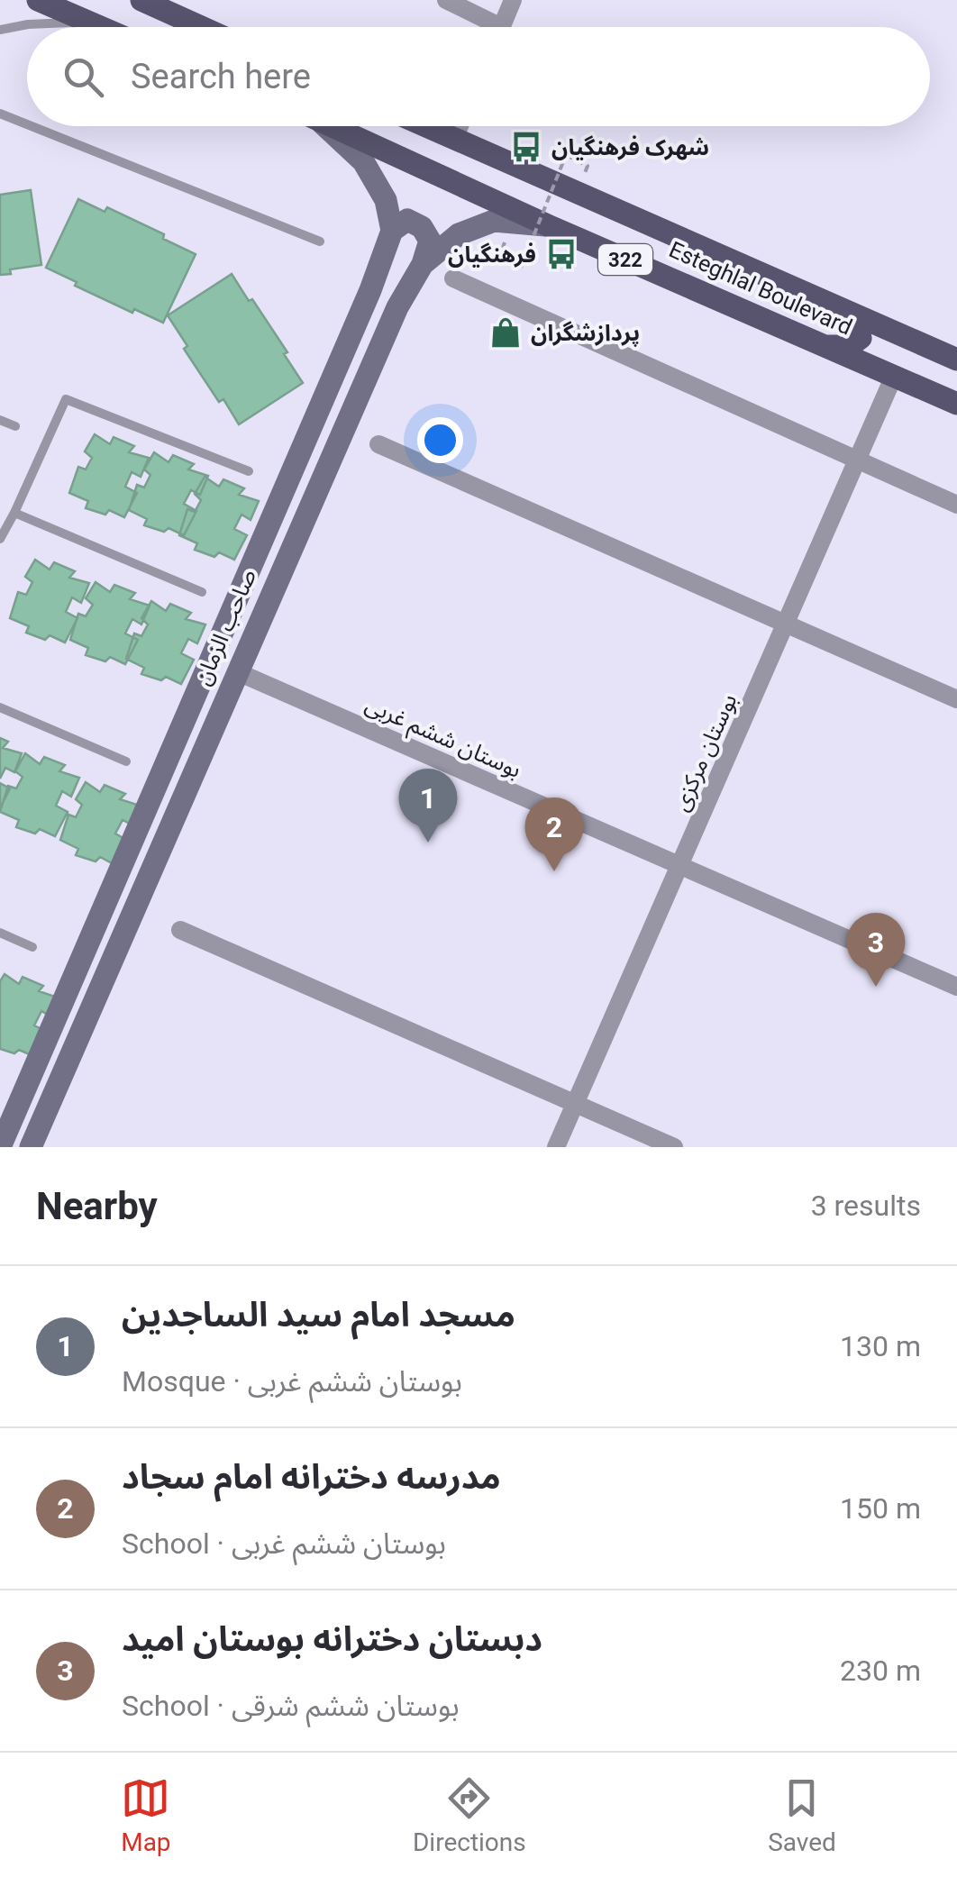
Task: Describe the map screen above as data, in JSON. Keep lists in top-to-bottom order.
{
  "streets": {
    "main road": ["322", "Esteghlal Boulevard", "صاحب الزمان"],
    "street": ["بوستان ششم غربی", "بوستان مرکزی"]
  },
  "crossings": [
    ["Esteghlal Boulevard", "صاحب الزمان"],
    ["Esteghlal Boulevard", "بوستان مرکزی"],
    ["صاحب الزمان", "بوستان ششم غربی"],
    ["بوستان ششم غربی", "بوستان مرکزی"]
  ],
  "places": {
    "bus stop": ["شهرک فرهنگیان", "فرهنگیان"],
    "shop": ["پردازشگران"]
  },
  "page": {
    "search": "Search here",
    "pins": ["1", "2", "3"],
    "heading": ["Nearby", "3 results"],
    "list": [
      {
        "mark": "1",
        "name": "مسجد امام سید الساجدین",
        "note": "Mosque · بوستان ششم غربی",
        "value": "130 m"
      },
      {
        "mark": "2",
        "name": "مدرسه دخترانه امام سجاد",
        "note": "School · بوستان ششم غربی",
        "value": "150 m"
      },
      {
        "mark": "3",
        "name": "دبستان دخترانه بوستان امید",
        "note": "School · بوستان ششم شرقی",
        "value": "230 m"
      }
    ],
    "nav": ["Map", "Directions", "Saved"]
  }
}
